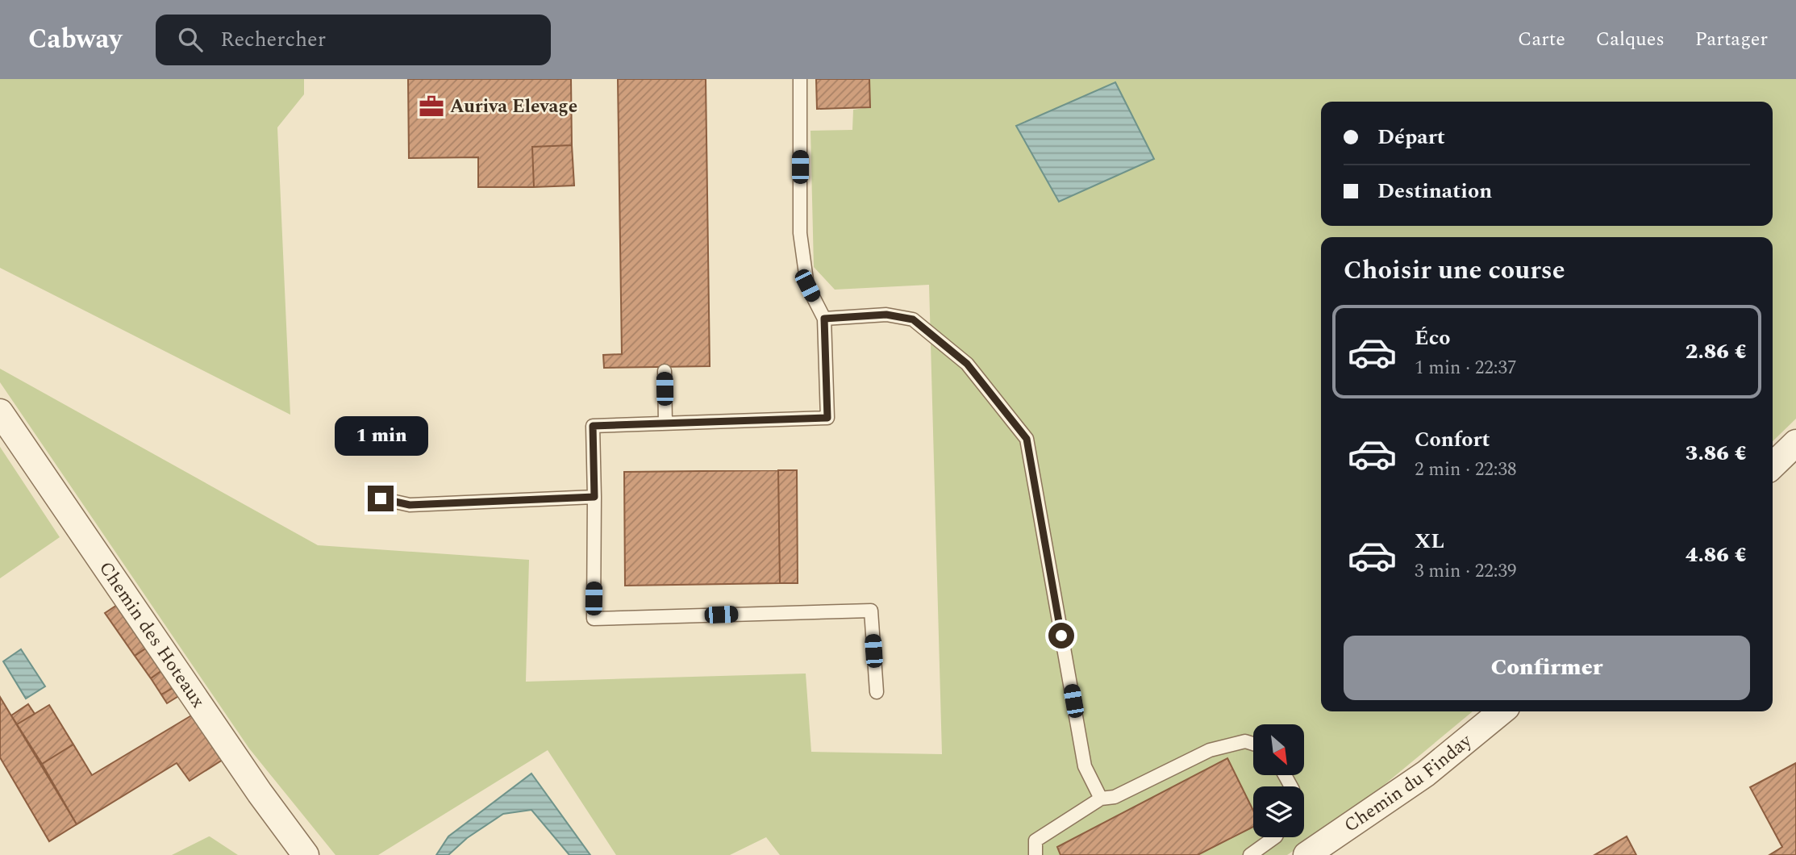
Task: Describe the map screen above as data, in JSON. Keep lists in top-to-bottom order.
{
  "streets": {
    "street": ["Chemin des Hoteaux", "Chemin du Finday"]
  },
  "places": {
    "office": ["Auriva Elevage"]
  },
  "north": "bottom right",
  "page": {
    "header": "Cabway",
    "search": "Rechercher",
    "nav": ["Carte", "Calques", "Partager"],
    "banner": ["Départ", "Destination"],
    "heading": "Choisir une course",
    "list": [
      {
        "name": "Éco",
        "note": "1 min · 22:37",
        "value": "2.86 €"
      },
      {
        "name": "Confort",
        "note": "2 min · 22:38",
        "value": "3.86 €"
      },
      {
        "name": "XL",
        "note": "3 min · 22:39",
        "value": "4.86 €"
      }
    ],
    "bubble": "1 min",
    "buttons": "Confirmer"
  }
}
